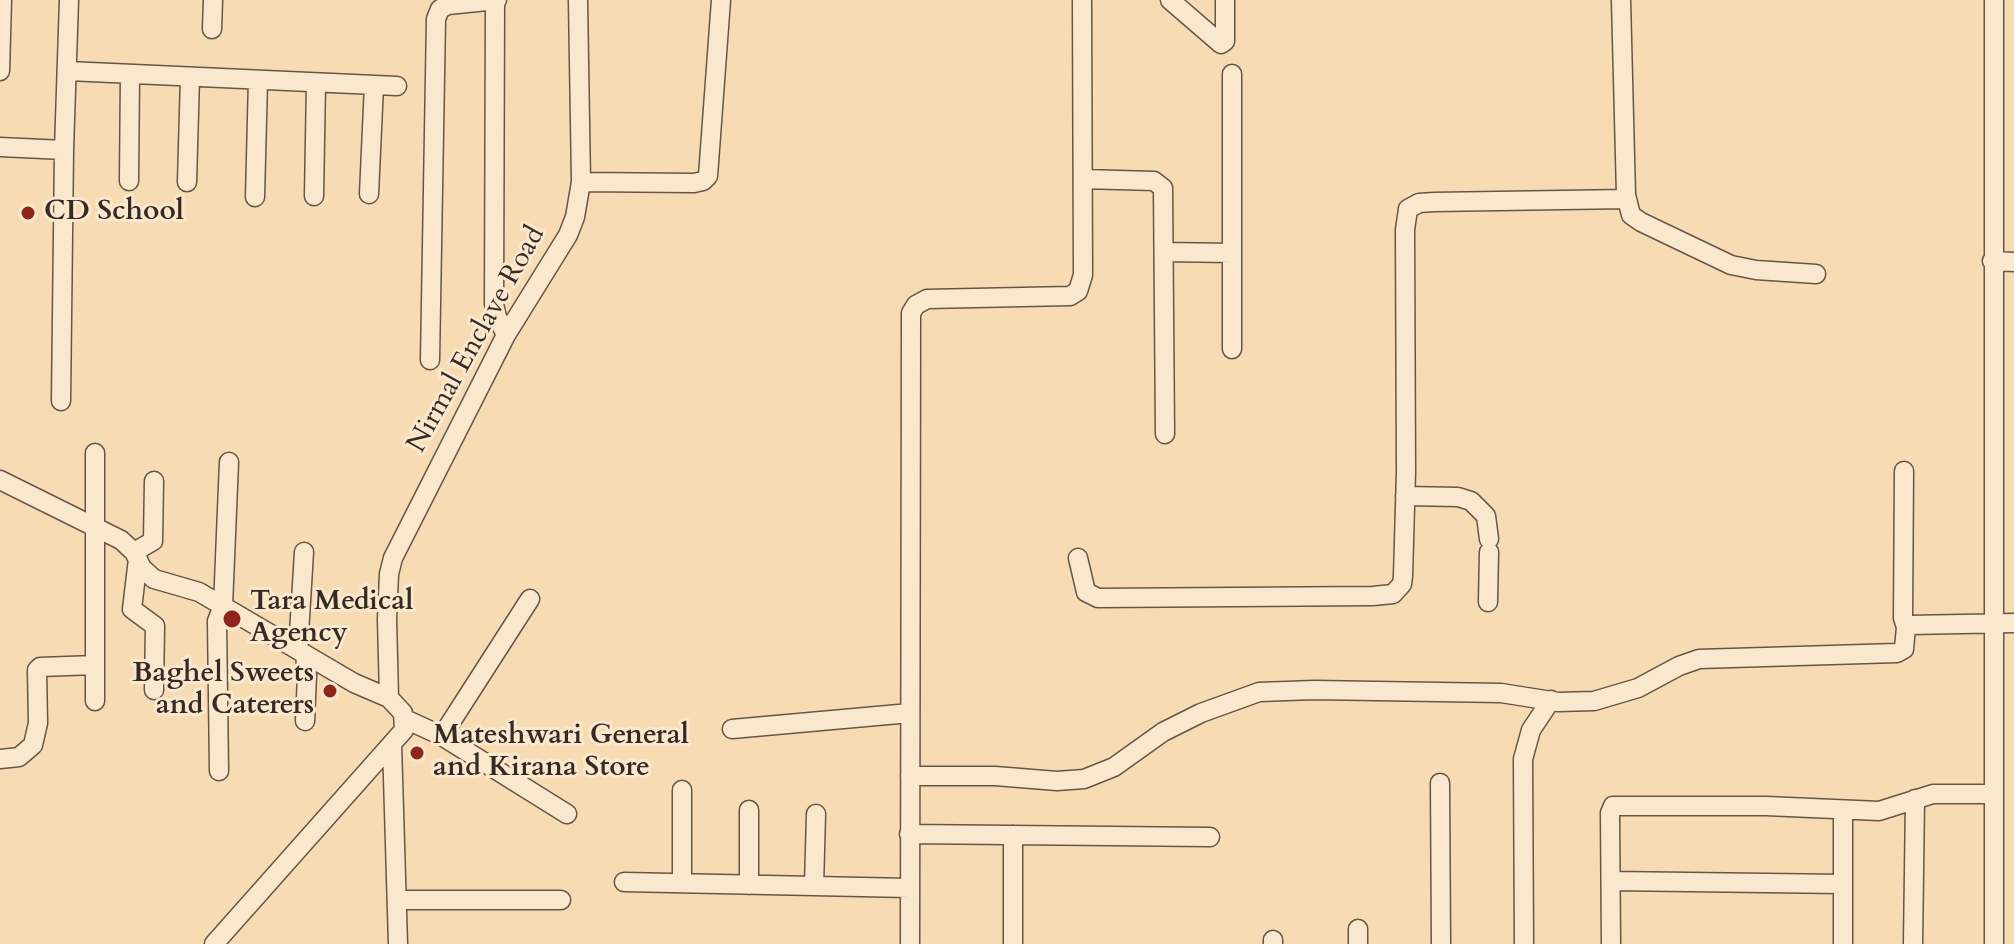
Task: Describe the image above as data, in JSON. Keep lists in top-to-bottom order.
{
  "streets": {
    "street": ["Nirmal Enclave Road"]
  },
  "places": [
    "CD School",
    "Tara Medical Agency",
    "Baghel Sweets and Caterers",
    "Mateshwari General and Kirana Store"
  ]
}
